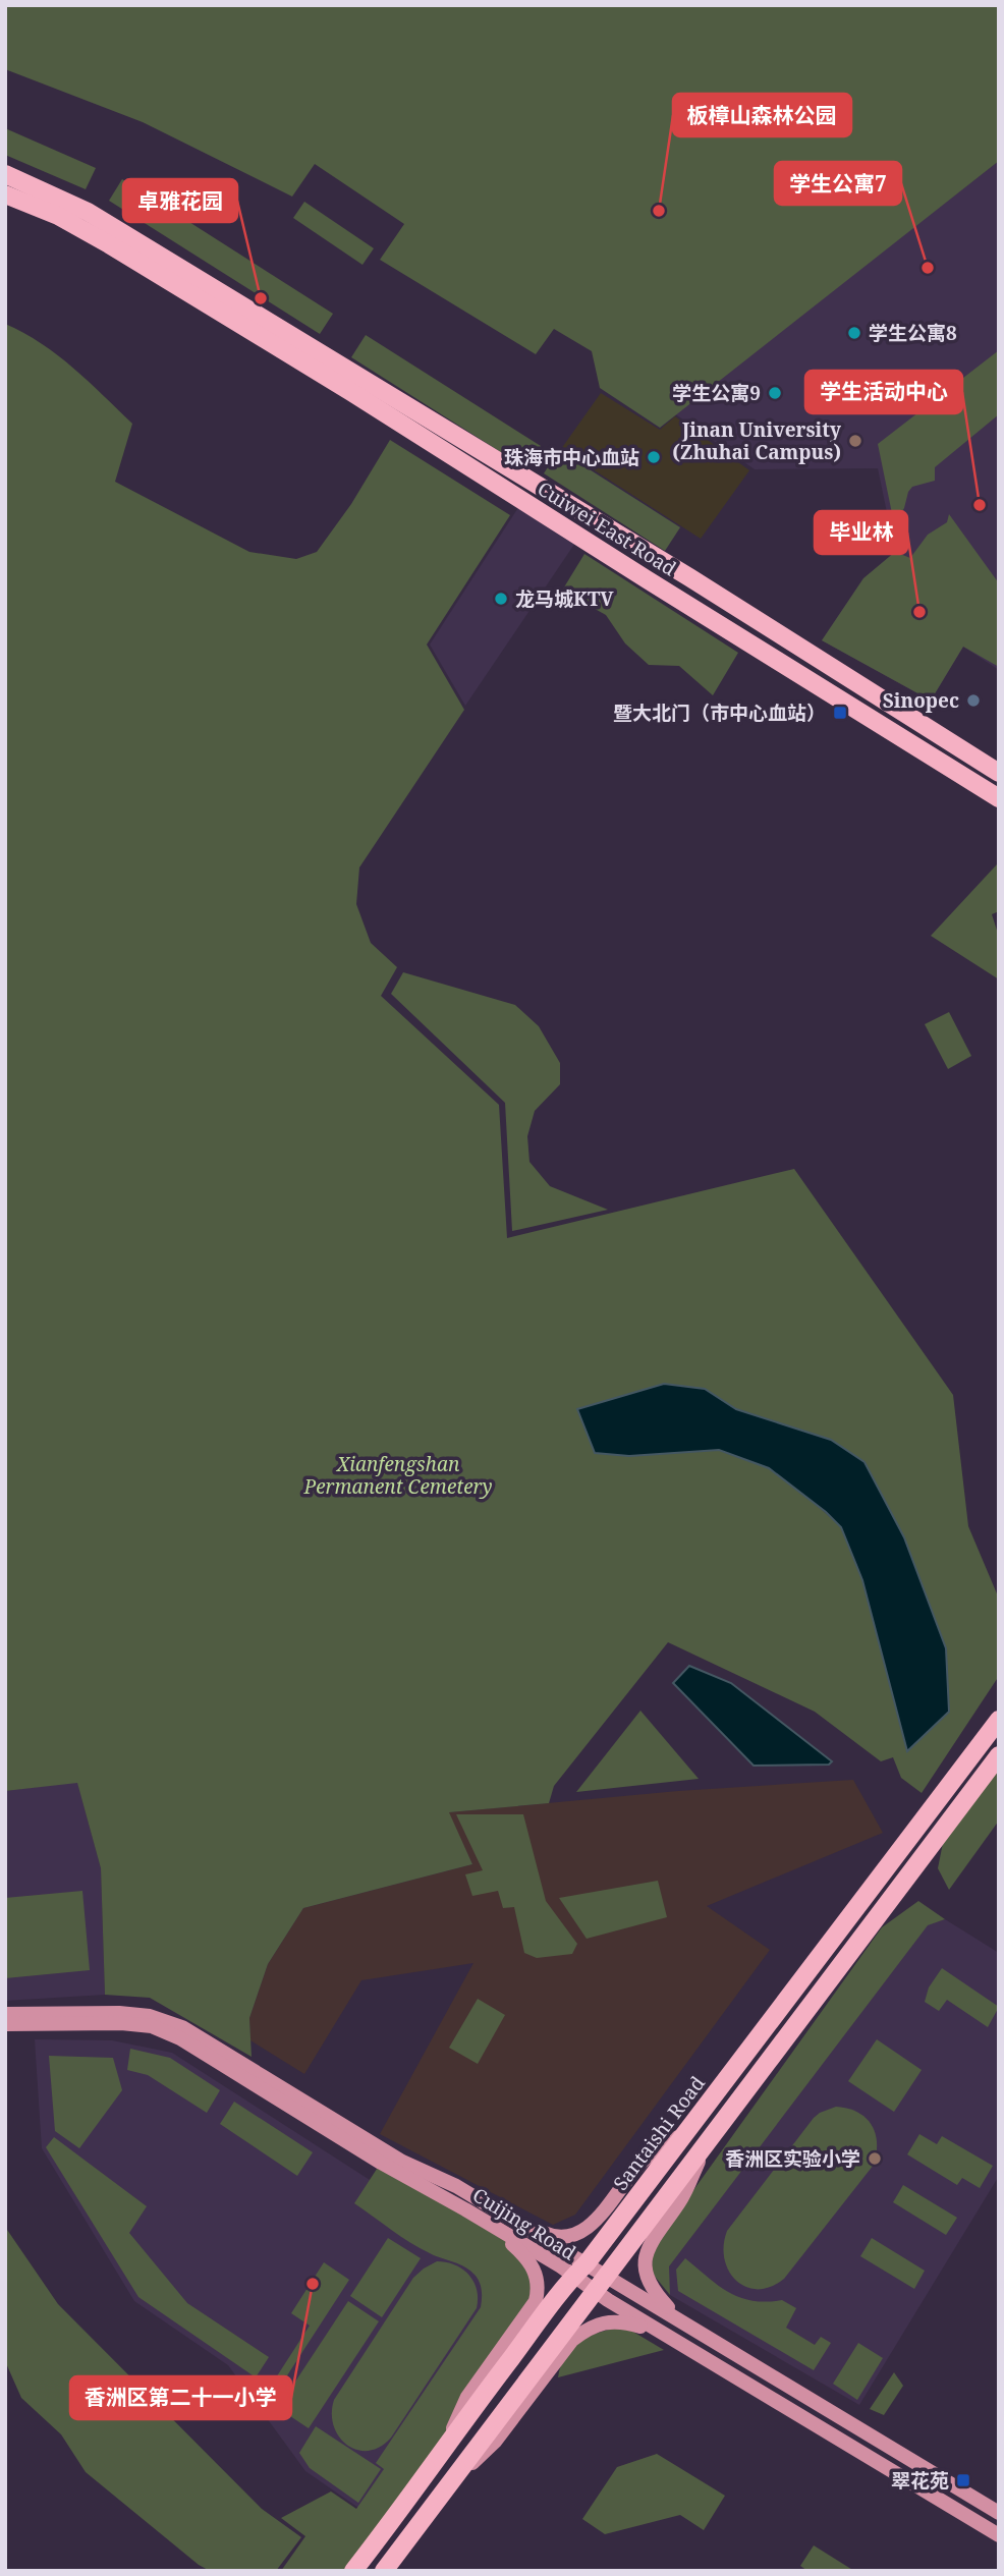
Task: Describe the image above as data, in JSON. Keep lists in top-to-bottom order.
{
  "streets": {
    "main road": ["Cuiwei East Road", "Santaishi Road", "Cuijing Road"]
  },
  "crossings": [
    ["Santaishi Road", "Cuijing Road"]
  ],
  "parks": ["Xianfengshan Permanent Cemetery"],
  "places": {
    "other": [
      "板樟山森林公园",
      "学生公寓7",
      "卓雅花园",
      "学生公寓8",
      "学生公寓9",
      "Jinan University (Zhuhai Campus)",
      "珠海市中心血站",
      "学生活动中心",
      "龙马城KTV",
      "毕业林",
      "Sinopec",
      "香洲区实验小学",
      "香洲区第二十一小学"
    ],
    "transit": ["暨大北门（市中心血站）", "翠花苑"]
  }
}
